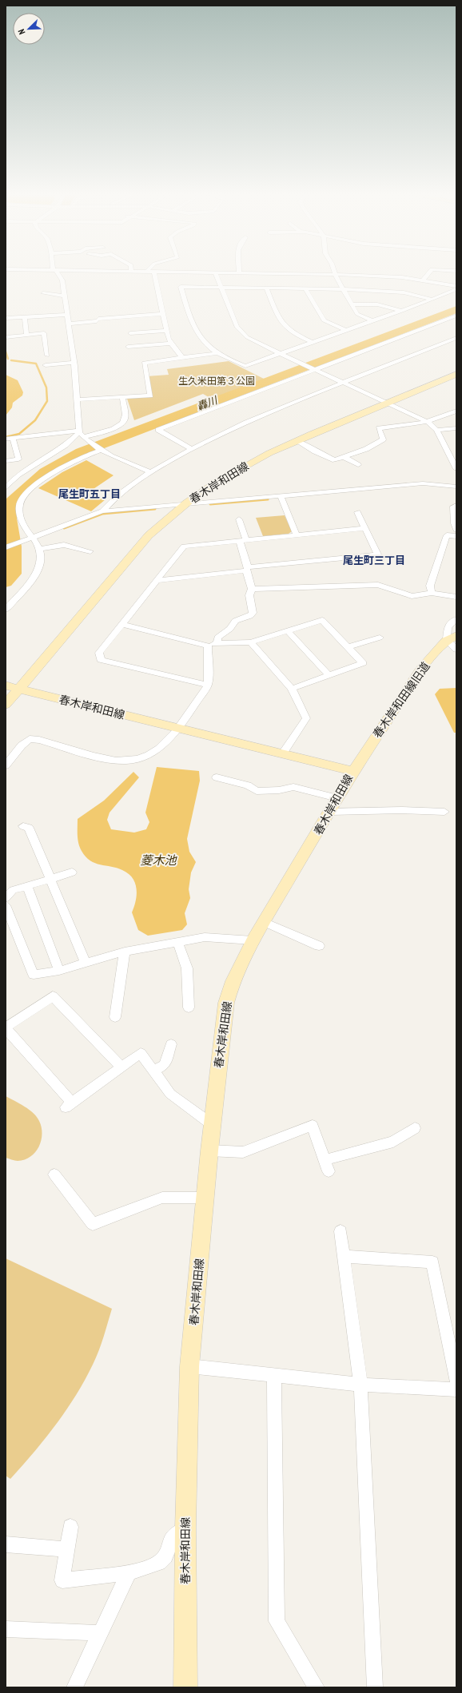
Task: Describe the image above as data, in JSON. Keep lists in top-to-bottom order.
{
  "streets": {
    "main road": ["春木岸和田線", "春木岸和田線旧道"]
  },
  "crossings": [
    ["春木岸和田線", "春木岸和田線旧道"]
  ],
  "districts": ["尾生町五丁目", "尾生町三丁目"],
  "water": ["轟川", "菱木池"],
  "parks": ["生久米田第３公園"],
  "north": "bottom left"
}
